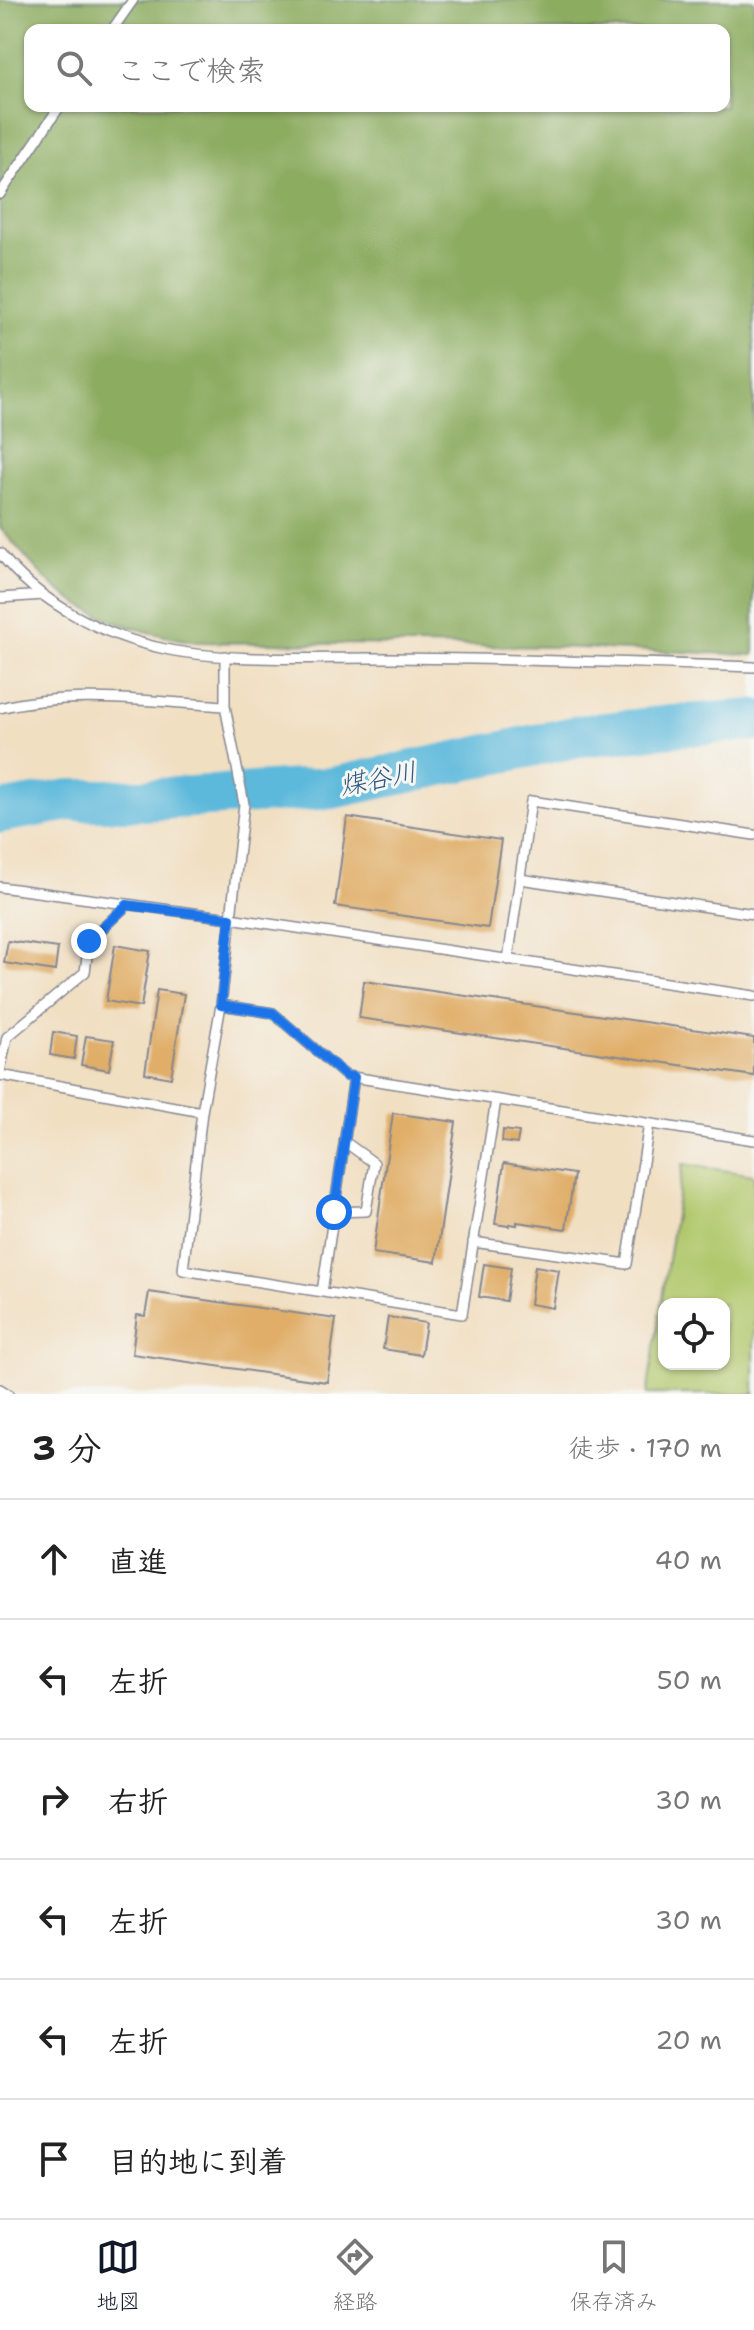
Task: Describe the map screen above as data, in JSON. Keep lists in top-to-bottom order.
{
  "water": ["煤谷川"],
  "page": {
    "search": "ここで検索",
    "heading": ["3 分", "徒歩 · 170 m"],
    "list": [
      ["直進", "40 m"],
      ["左折", "50 m"],
      ["右折", "30 m"],
      ["左折", "30 m"],
      ["左折", "20 m"],
      "目的地に到着"
    ],
    "nav": ["地図", "経路", "保存済み"]
  }
}
